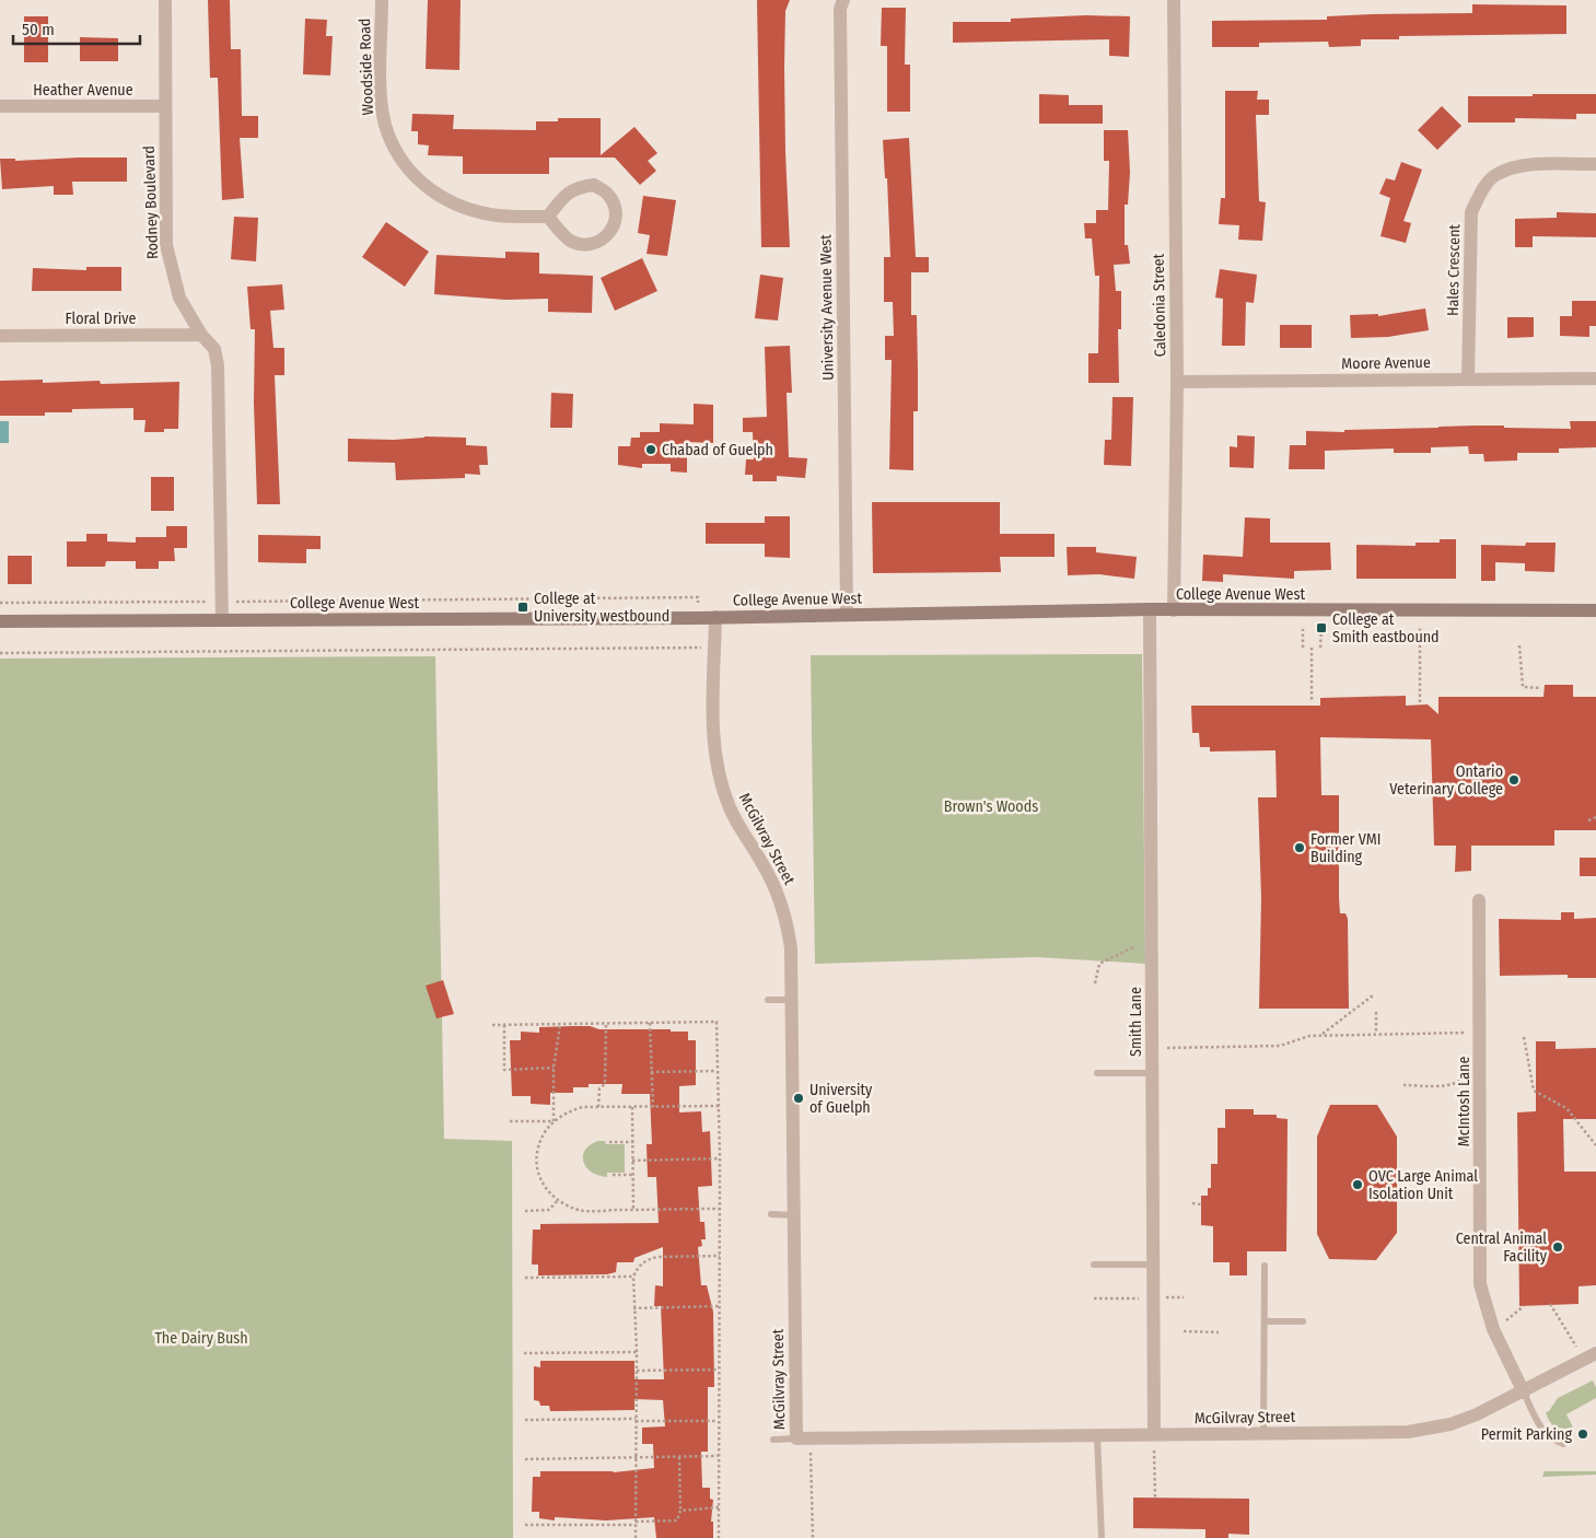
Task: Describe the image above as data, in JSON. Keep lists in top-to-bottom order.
{
  "streets": {
    "main road": ["College Avenue West"],
    "street": [
      "Woodside Road",
      "Heather Avenue",
      "Rodney Boulevard",
      "Hales Crescent",
      "Caledonia Street",
      "University Avenue West",
      "Floral Drive",
      "Moore Avenue",
      "McGilvray Street",
      "Smith Lane",
      "McIntosh Lane"
    ]
  },
  "crossings": [
    ["Heather Avenue", "Rodney Boulevard"],
    ["Rodney Boulevard", "Floral Drive"],
    ["Rodney Boulevard", "College Avenue West"],
    ["Hales Crescent", "Moore Avenue"],
    ["Caledonia Street", "Moore Avenue"],
    ["Caledonia Street", "College Avenue West"],
    ["University Avenue West", "College Avenue West"],
    ["College Avenue West", "McGilvray Street"],
    ["College Avenue West", "Smith Lane"],
    ["McGilvray Street", "Smith Lane"],
    ["McGilvray Street", "McIntosh Lane"]
  ],
  "parks": ["Brown's Woods", "The Dairy Bush"],
  "places": {
    "other": [
      "Chabad of Guelph",
      "Ontario Veterinary College",
      "Former VMI Building",
      "University of Guelph",
      "OVC Large Animal Isolation Unit",
      "Central Animal Facility",
      "Permit Parking"
    ],
    "transit": ["College at University westbound", "College at Smith eastbound"]
  },
  "scale_bar": "50 m"
}
